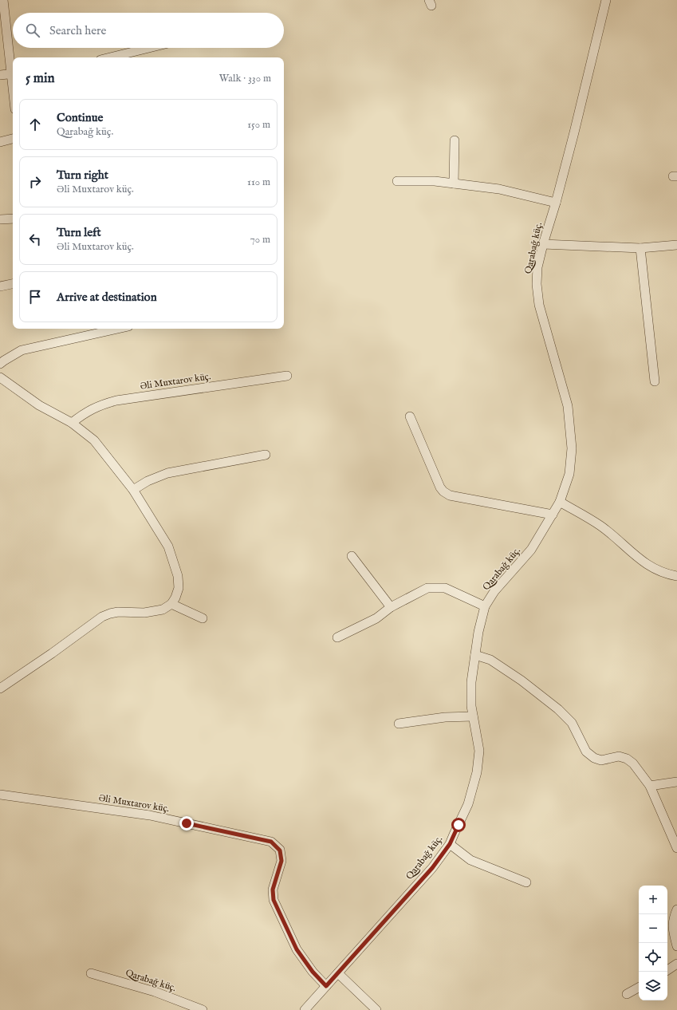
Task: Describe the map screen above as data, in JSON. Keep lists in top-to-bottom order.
{
  "streets": {
    "street": ["Qarabağ küç.", "Əli Muxtarov küç."]
  },
  "crossings": [
    ["Qarabağ küç.", "Əli Muxtarov küç."]
  ],
  "page": {
    "search": "Search here",
    "heading": ["5 min", "Walk · 330 m"],
    "list": [
      ["Continue", "Qarabağ küç.", "150 m"],
      ["Turn right", "Əli Muxtarov küç.", "110 m"],
      ["Turn left", "Əli Muxtarov küç.", "70 m"],
      "Arrive at destination"
    ],
    "map_buttons": ["+", "−"]
  }
}
